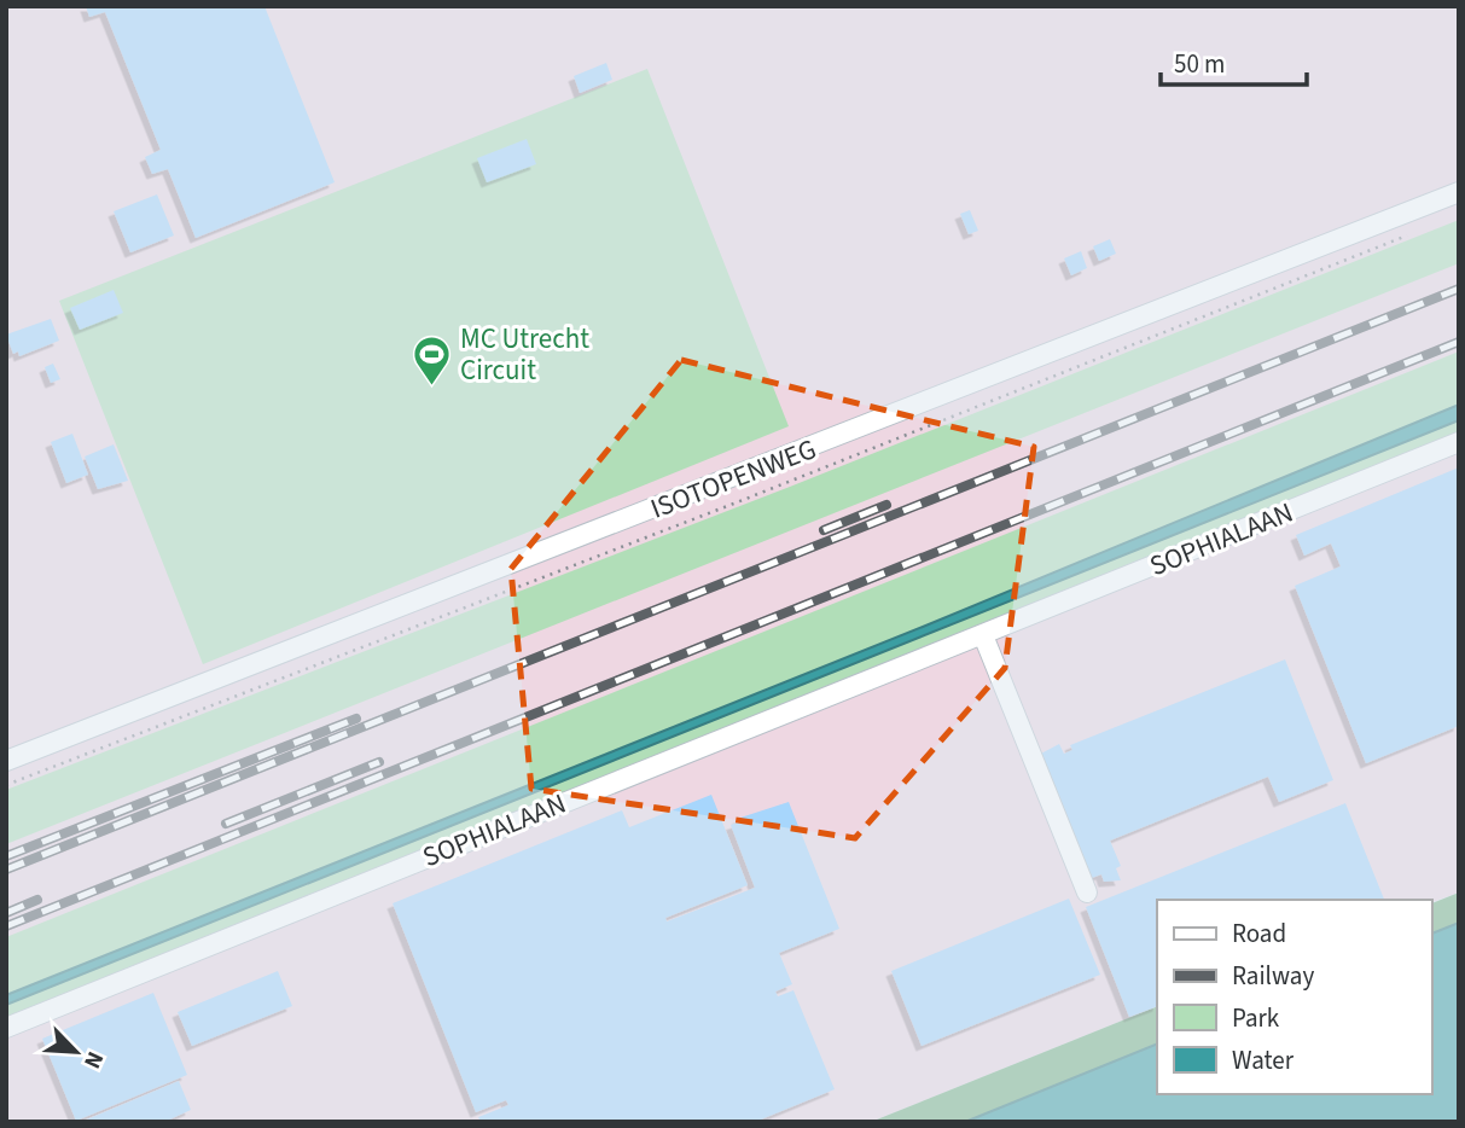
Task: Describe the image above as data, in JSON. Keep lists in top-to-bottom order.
{
  "streets": {
    "street": ["ISOTOPENWEG", "SOPHIALAAN"]
  },
  "places": {
    "sports": ["MC Utrecht Circuit"]
  },
  "legend": [
    "Road",
    "Railway",
    "Park",
    "Water"
  ],
  "scale_bar": "50 m",
  "north": "bottom right"
}
